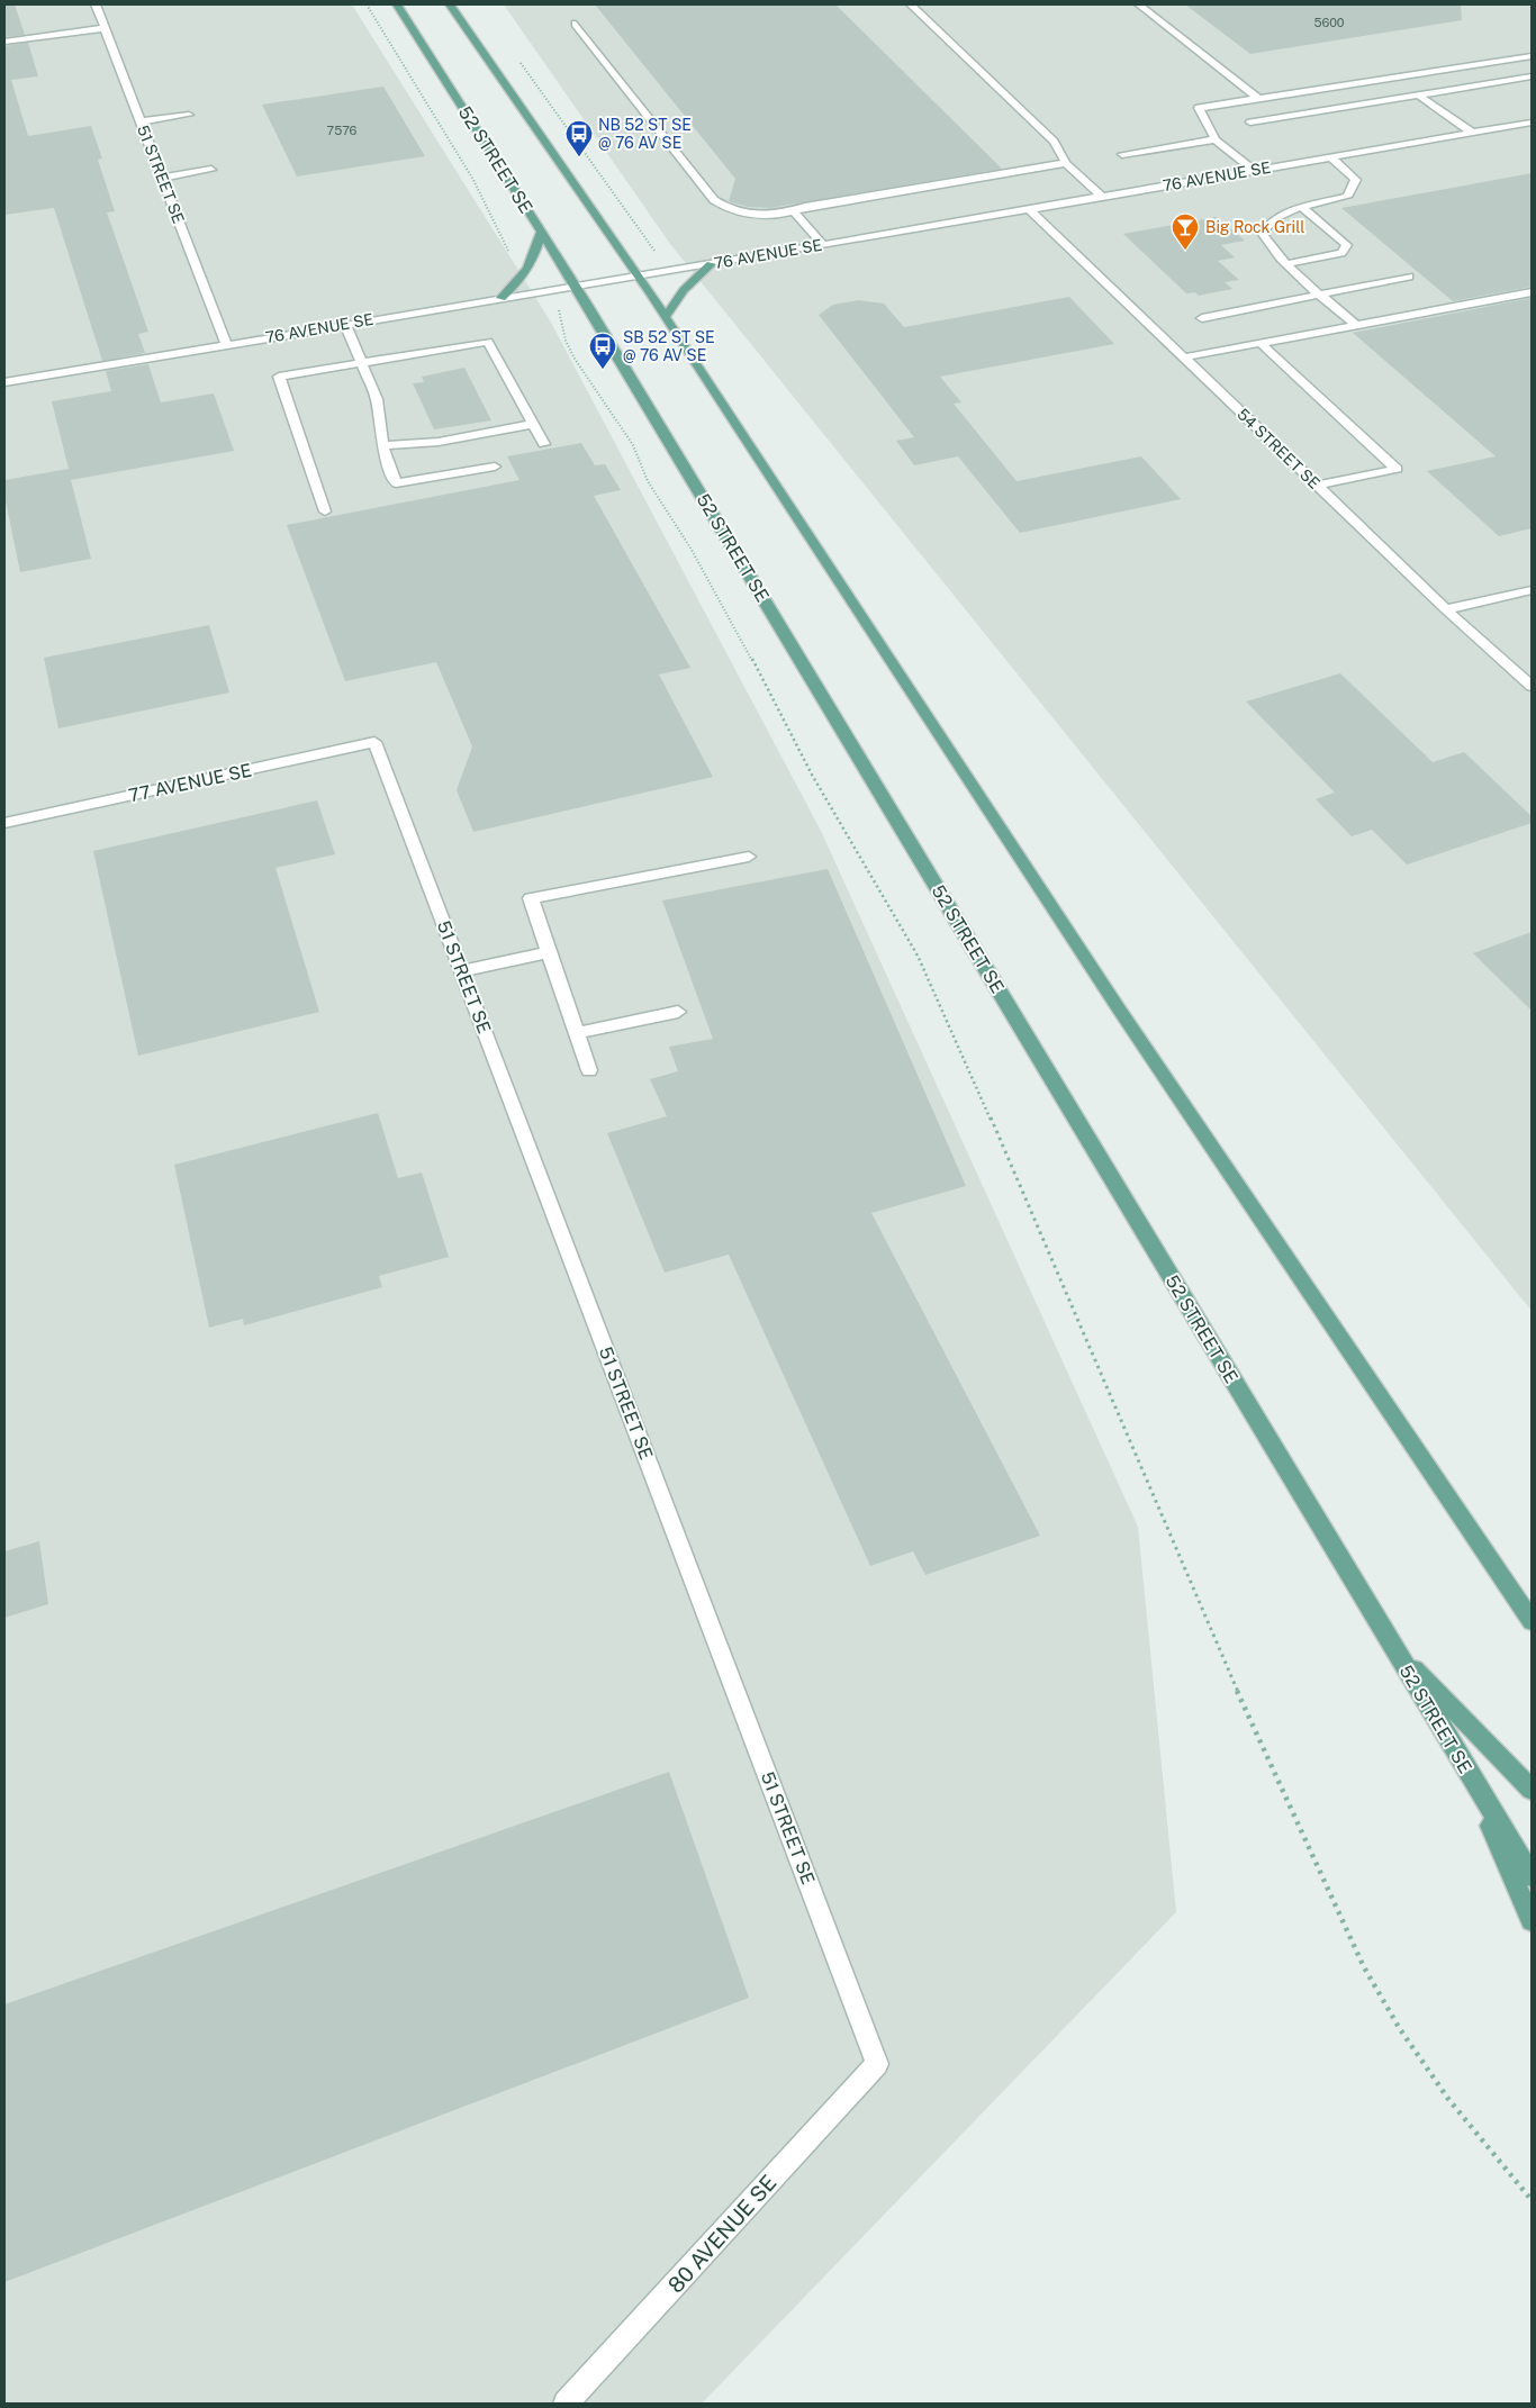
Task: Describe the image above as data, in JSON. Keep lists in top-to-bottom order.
{
  "streets": {
    "main road": ["52 STREET SE"],
    "street": [
      "51 STREET SE",
      "76 AVENUE SE",
      "54 STREET SE",
      "77 AVENUE SE",
      "80 AVENUE SE"
    ]
  },
  "crossings": [
    ["52 STREET SE", "76 AVENUE SE"],
    ["51 STREET SE", "76 AVENUE SE"],
    ["51 STREET SE", "77 AVENUE SE"],
    ["51 STREET SE", "80 AVENUE SE"],
    ["76 AVENUE SE", "54 STREET SE"]
  ],
  "places": {
    "bus stop": ["NB 52 ST SE @ 76 AV SE", "SB 52 ST SE @ 76 AV SE"],
    "bar": ["Big Rock Grill"]
  },
  "house_numbers": ["5600", "7576"]
}
